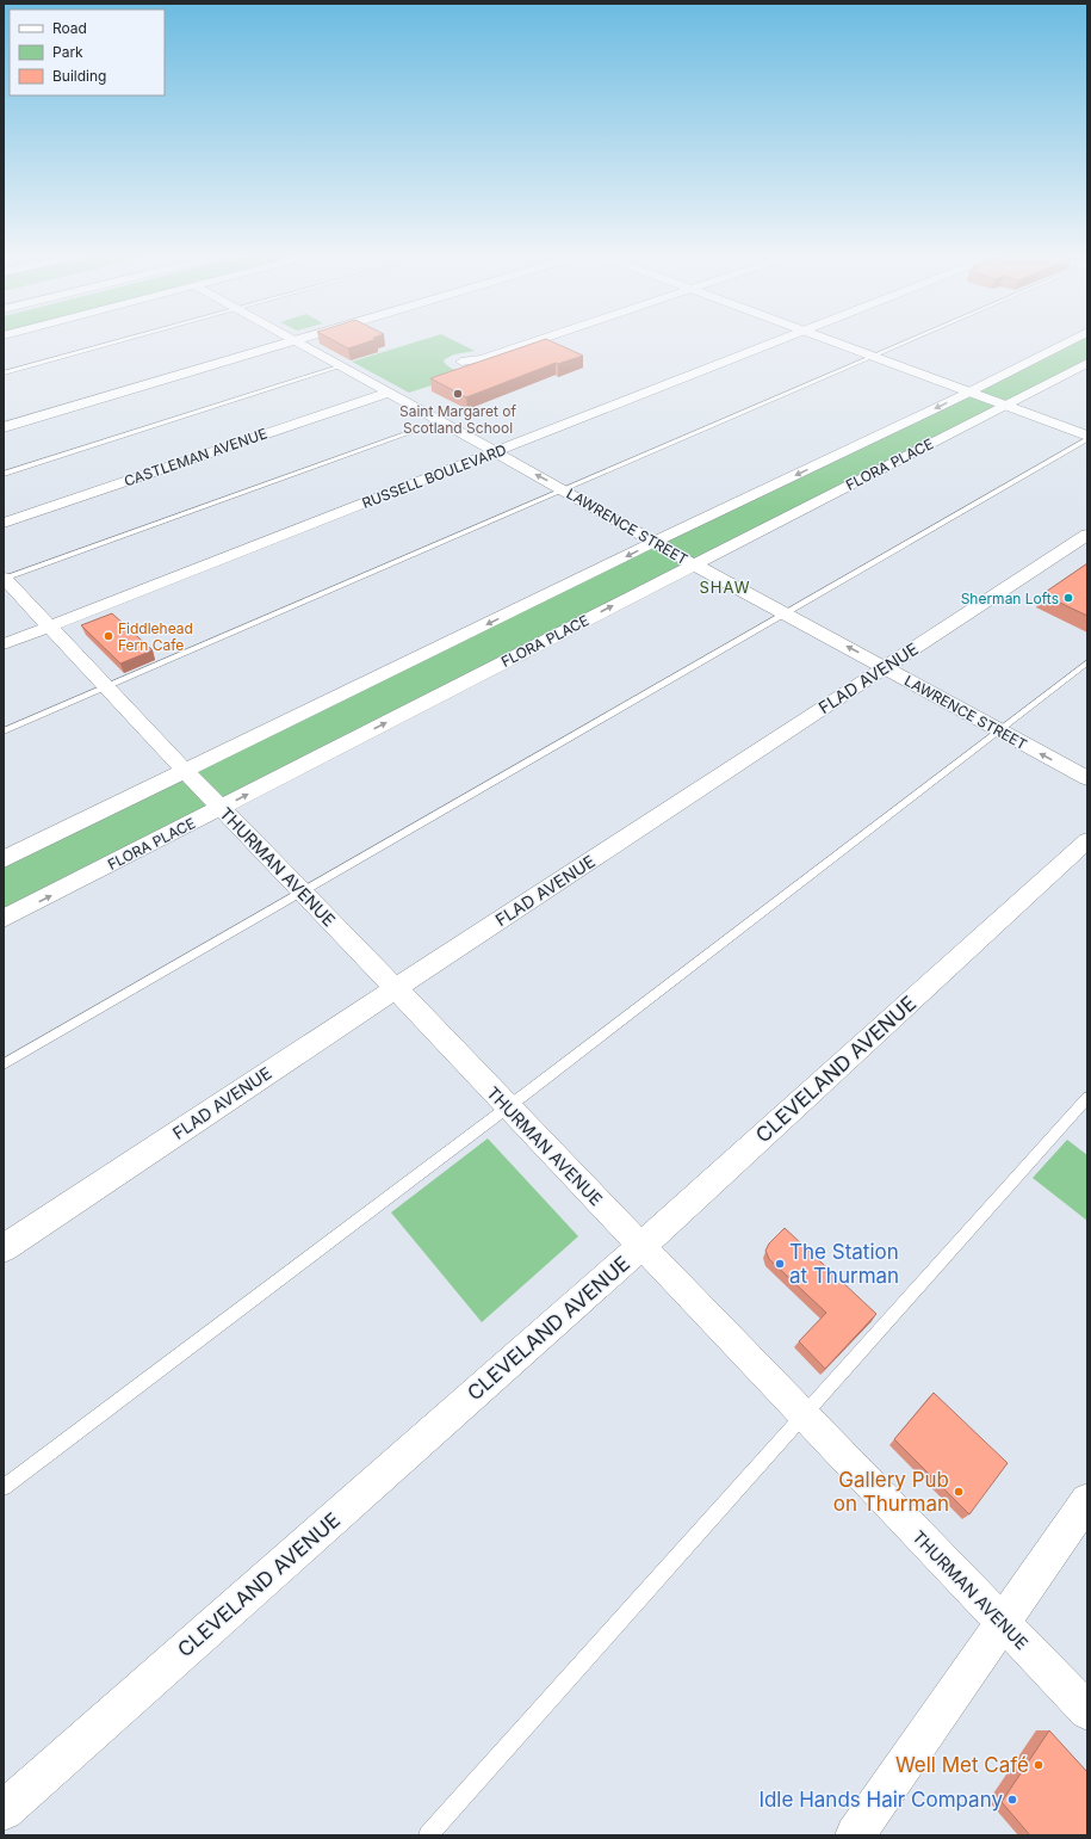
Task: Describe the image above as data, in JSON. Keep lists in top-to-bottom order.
{
  "streets": {
    "street": [
      "CASTLEMAN AVENUE",
      "FLORA PLACE",
      "RUSSELL BOULEVARD",
      "LAWRENCE STREET",
      "FLAD AVENUE",
      "THURMAN AVENUE",
      "CLEVELAND AVENUE"
    ]
  },
  "crossings": [
    ["CASTLEMAN AVENUE", "LAWRENCE STREET"],
    ["FLORA PLACE", "LAWRENCE STREET"],
    ["FLORA PLACE", "THURMAN AVENUE"],
    ["RUSSELL BOULEVARD", "LAWRENCE STREET"],
    ["RUSSELL BOULEVARD", "THURMAN AVENUE"],
    ["LAWRENCE STREET", "FLAD AVENUE"],
    ["FLAD AVENUE", "THURMAN AVENUE"],
    ["THURMAN AVENUE", "CLEVELAND AVENUE"]
  ],
  "districts": ["SHAW"],
  "places": [
    "Saint Margaret of Scotland School",
    "Sherman Lofts",
    "Fiddlehead Fern Cafe",
    "The Station at Thurman",
    "Gallery Pub on Thurman",
    "Well Met Café",
    "Idle Hands Hair Company"
  ],
  "legend": ["Road", "Park", "Building"]
}
